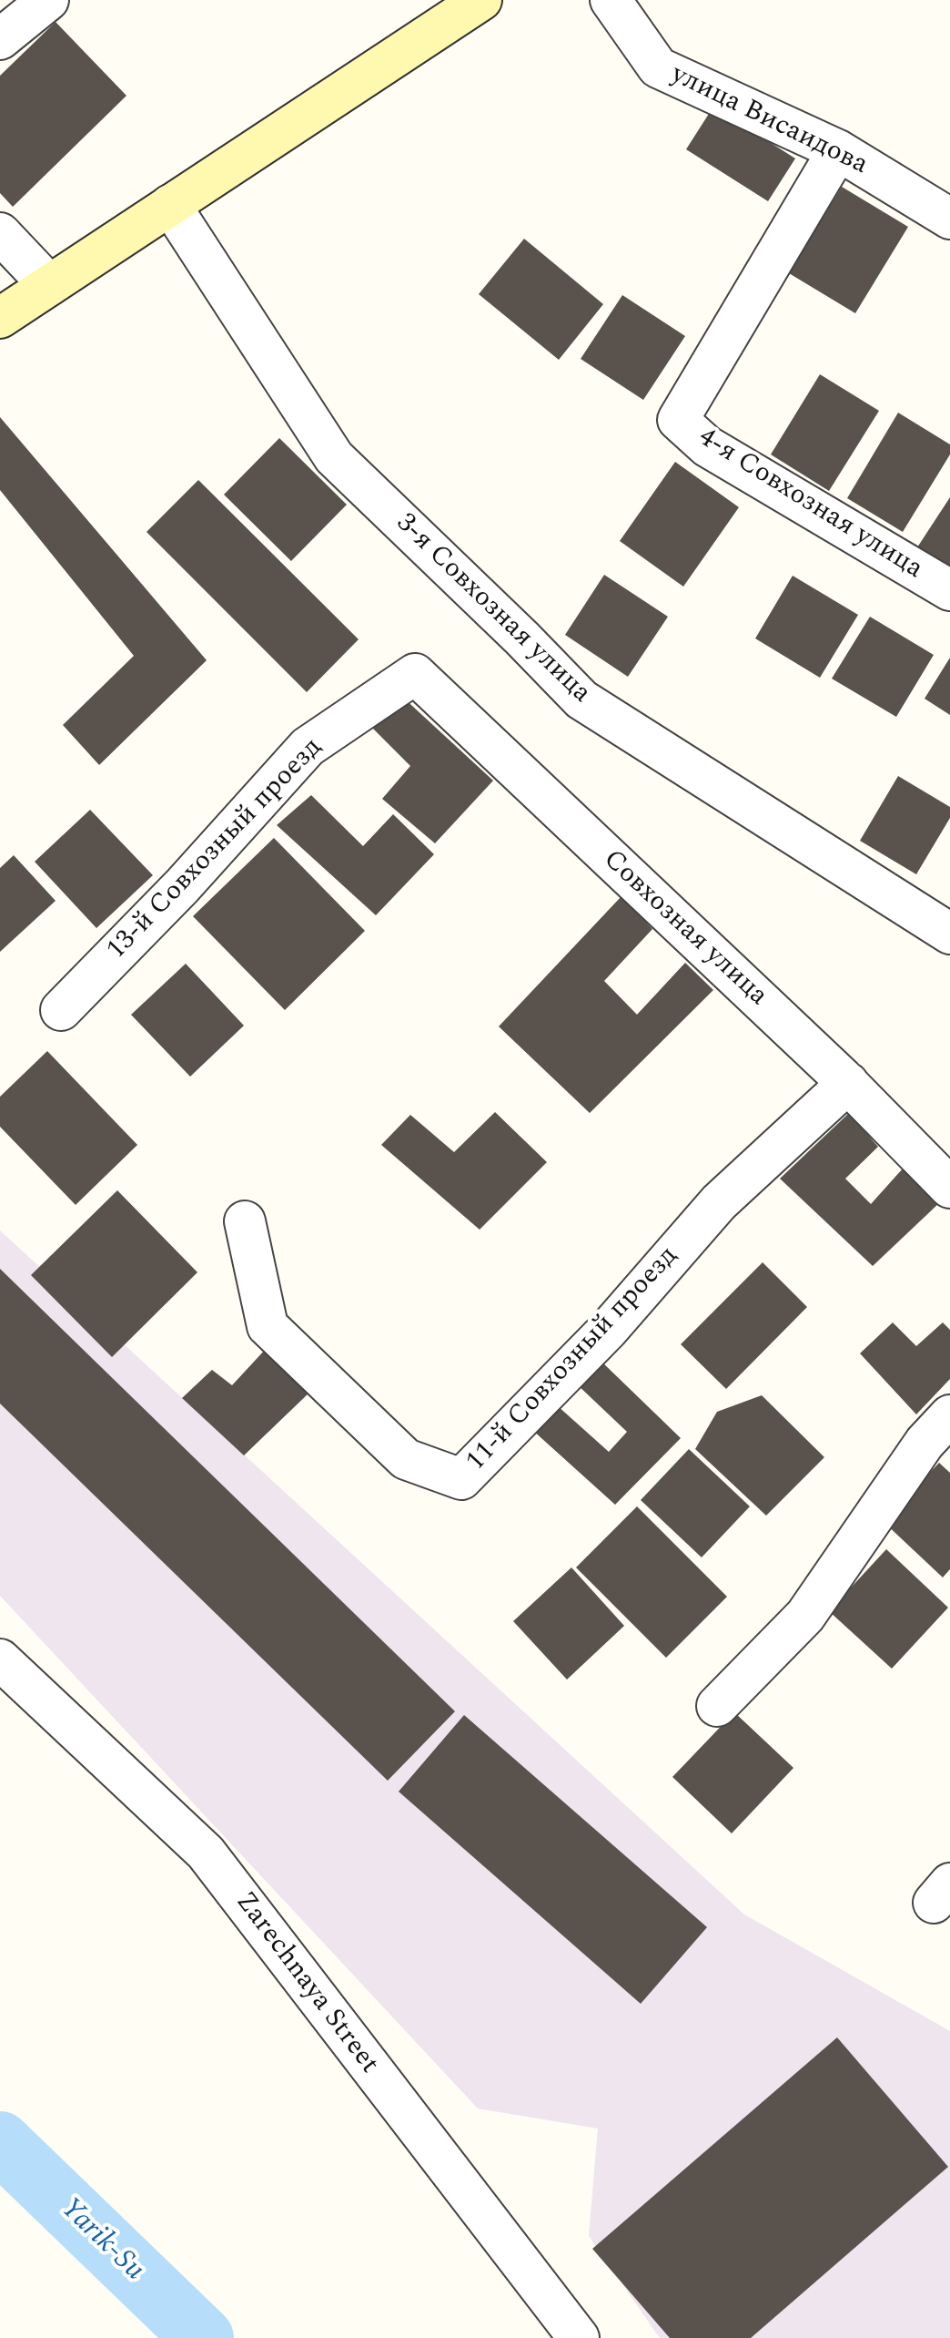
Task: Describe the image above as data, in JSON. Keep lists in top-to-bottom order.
{
  "streets": {
    "street": [
      "улица Висаидова",
      "4-я Совхозная улица",
      "3-я Совхозная улица",
      "13-й Совхозный проезд",
      "Совхозная улица",
      "11-й Совхозный проезд",
      "Zarechnaya Street"
    ]
  },
  "crossings": [
    ["улица Висаидова", "4-я Совхозная улица"],
    ["13-й Совхозный проезд", "Совхозная улица"],
    ["Совхозная улица", "11-й Совхозный проезд"]
  ],
  "water": ["Yarik-Su"]
}
